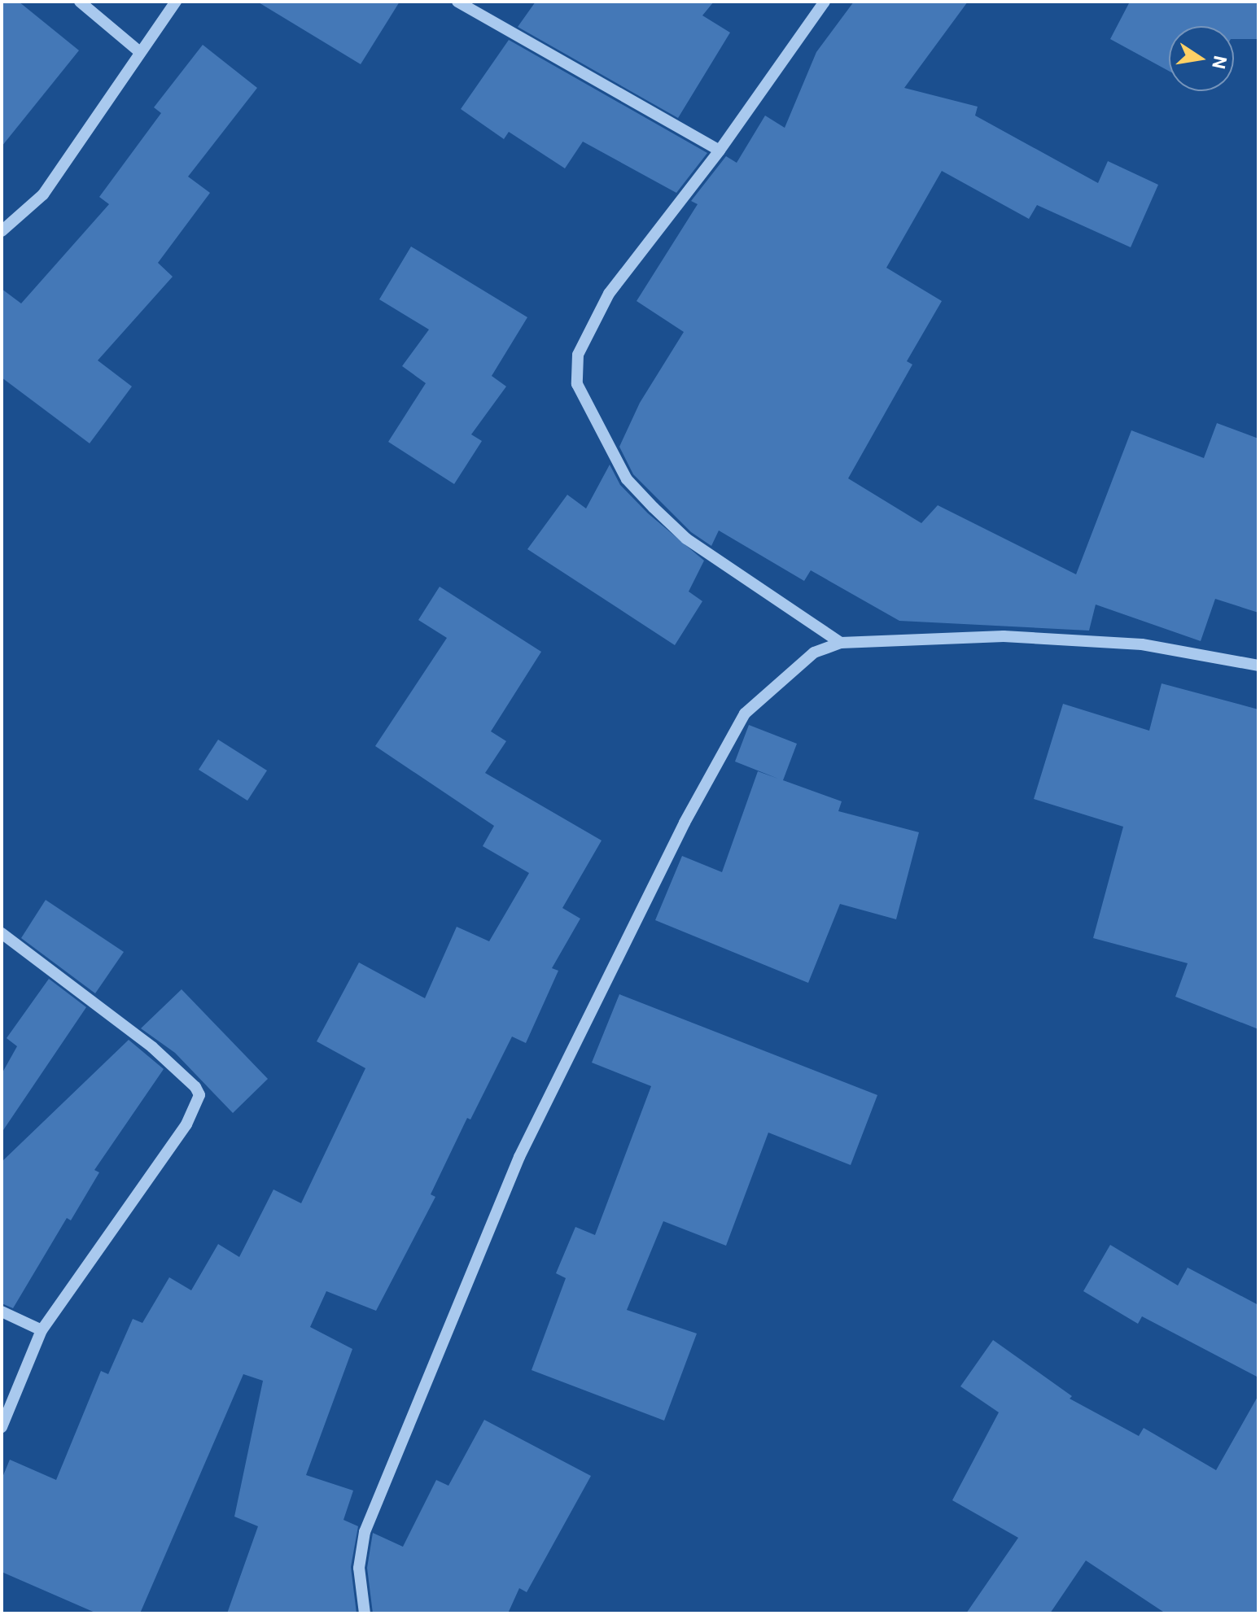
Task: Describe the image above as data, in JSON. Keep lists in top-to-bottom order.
{
  "north": "right"
}
